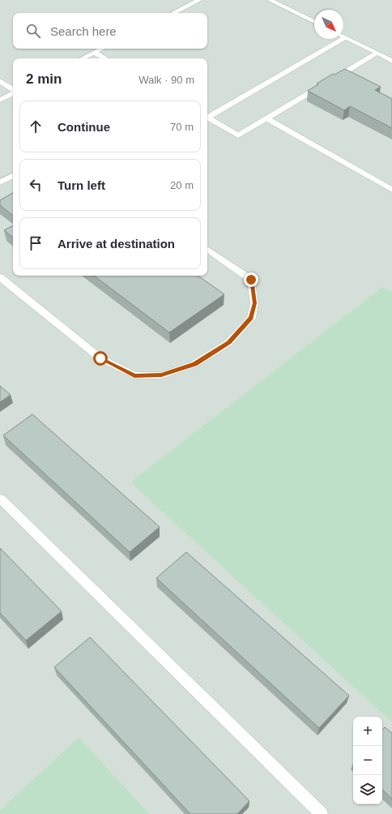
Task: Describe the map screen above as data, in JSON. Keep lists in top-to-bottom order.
{
  "north": "bottom right",
  "page": {
    "search": "Search here",
    "heading": ["2 min", "Walk · 90 m"],
    "list": [
      ["Continue", "70 m"],
      ["Turn left", "20 m"],
      "Arrive at destination"
    ],
    "map_buttons": ["+", "−"]
  }
}
